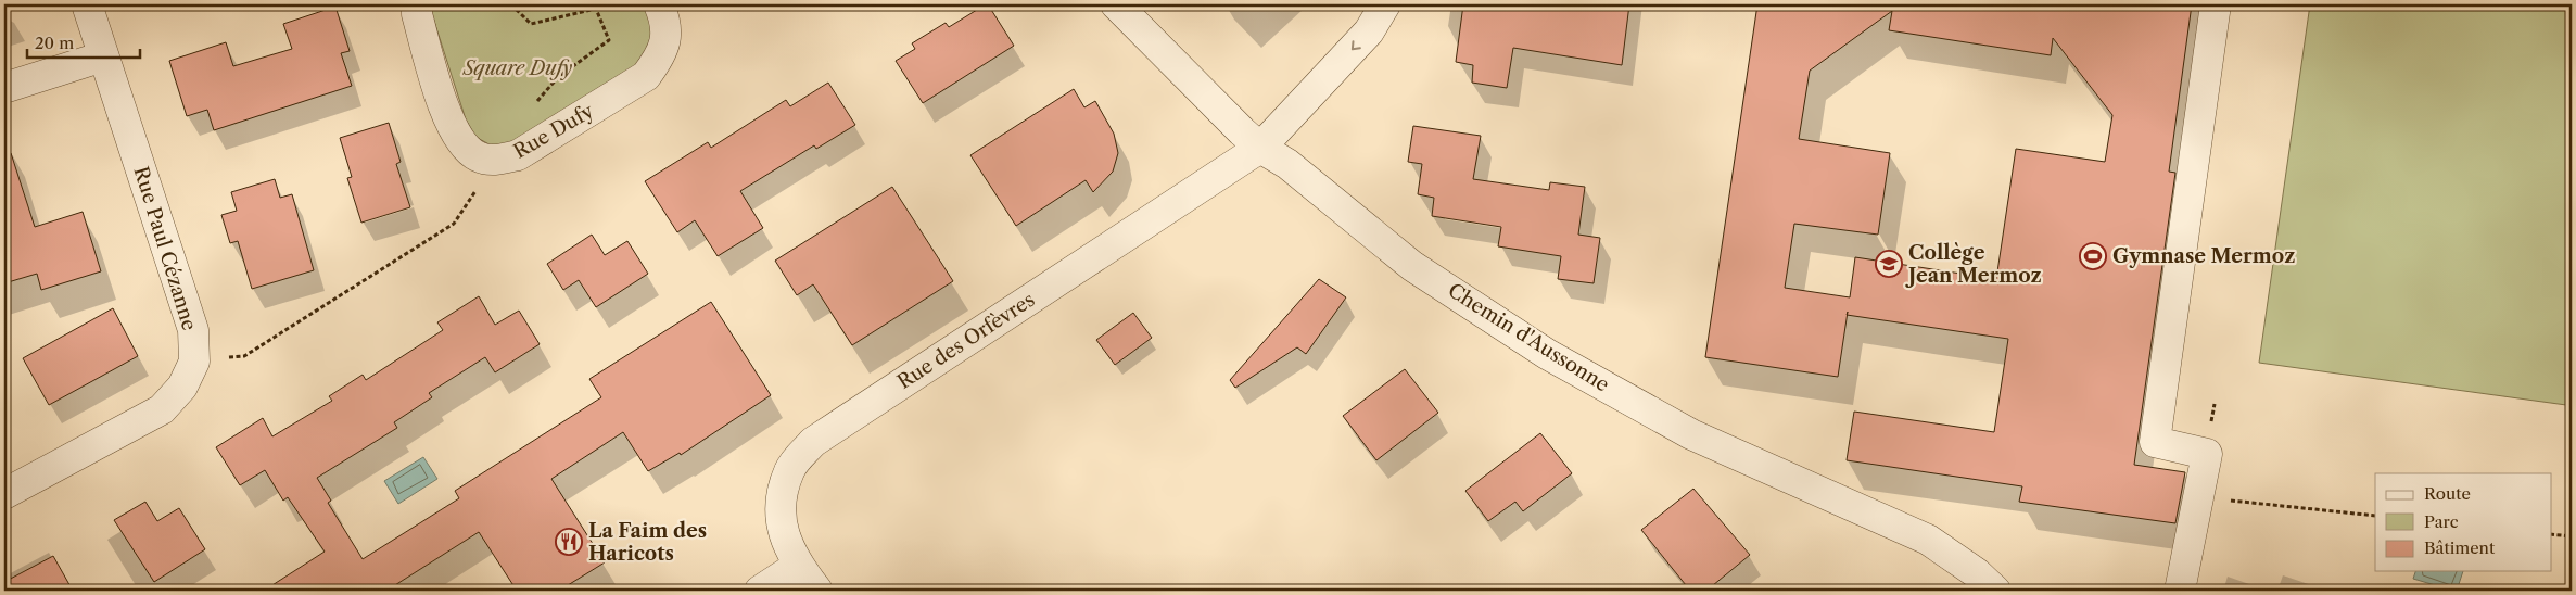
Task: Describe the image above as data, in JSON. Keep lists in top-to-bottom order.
{
  "streets": {
    "street": [
      "Rue Dufy",
      "Rue Paul Cézanne",
      "Chemin d'Aussonne",
      "Rue des Orfèvres"
    ]
  },
  "crossings": [
    ["Chemin d'Aussonne", "Rue des Orfèvres"]
  ],
  "parks": ["Square Dufy"],
  "places": {
    "sports": ["Gymnase Mermoz"],
    "school or university": ["Collège Jean Mermoz"],
    "restaurant": ["La Faim des Haricots"]
  },
  "legend": ["Route", "Parc", "Bâtiment"],
  "scale_bar": "20 m"
}
